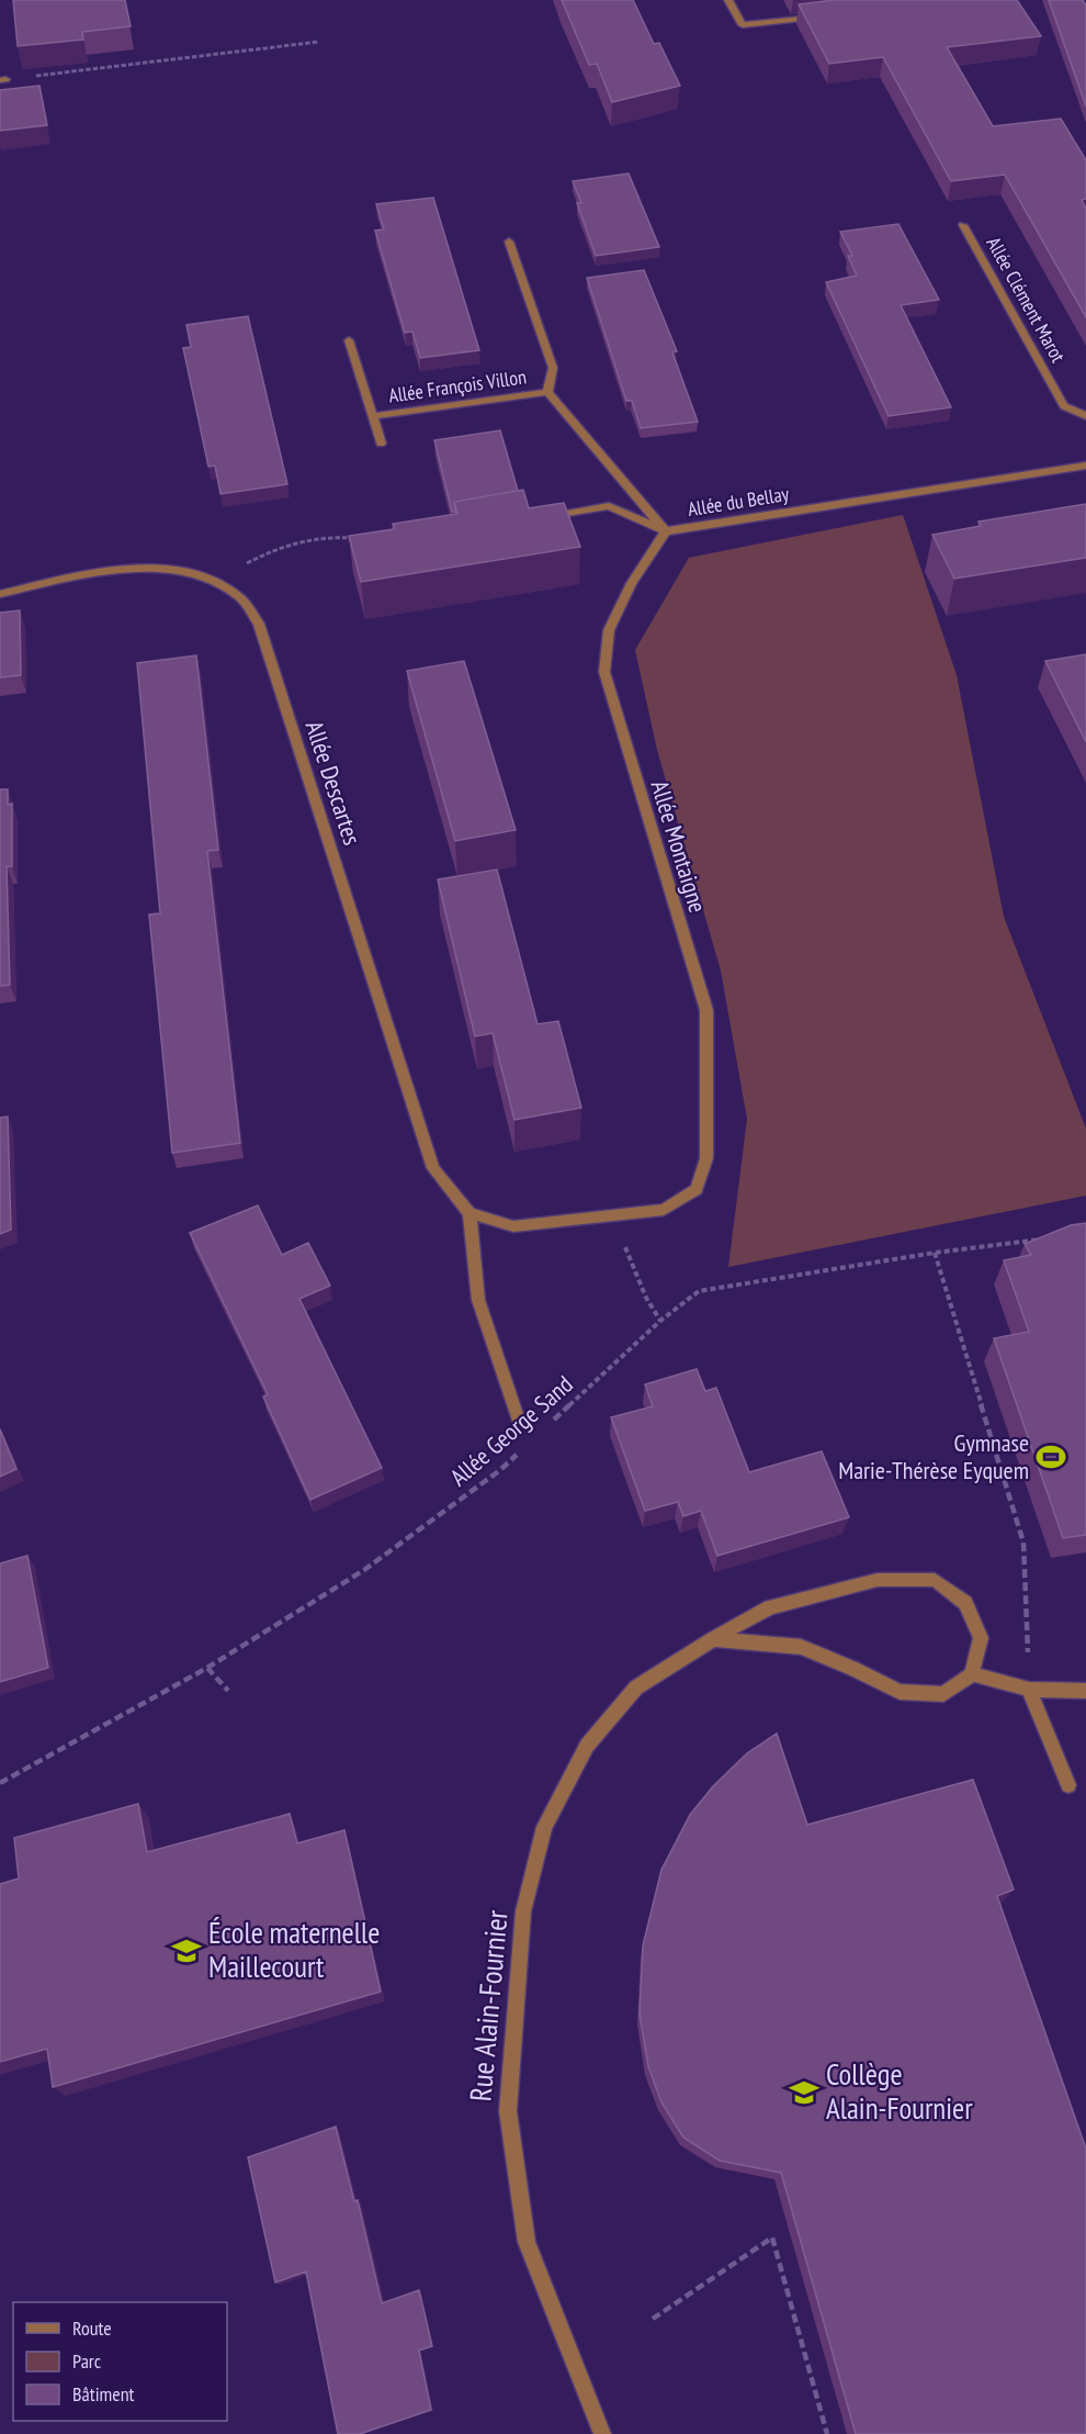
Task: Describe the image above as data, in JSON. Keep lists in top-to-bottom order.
{
  "streets": {
    "street": [
      "Allée Clément Marot",
      "Allée François Villon",
      "Allée du Bellay",
      "Allée Descartes",
      "Allée Montaigne",
      "Rue Alain-Fournier"
    ],
    "path": ["Allée George Sand"]
  },
  "crossings": [
    ["Allée du Bellay", "Allée Montaigne"]
  ],
  "places": {
    "sports": ["Gymnase Marie-Thérèse Eyquem"],
    "school or university": ["École maternelle Maillecourt", "Collège Alain-Fournier"]
  },
  "legend": ["Route", "Parc", "Bâtiment"]
}
